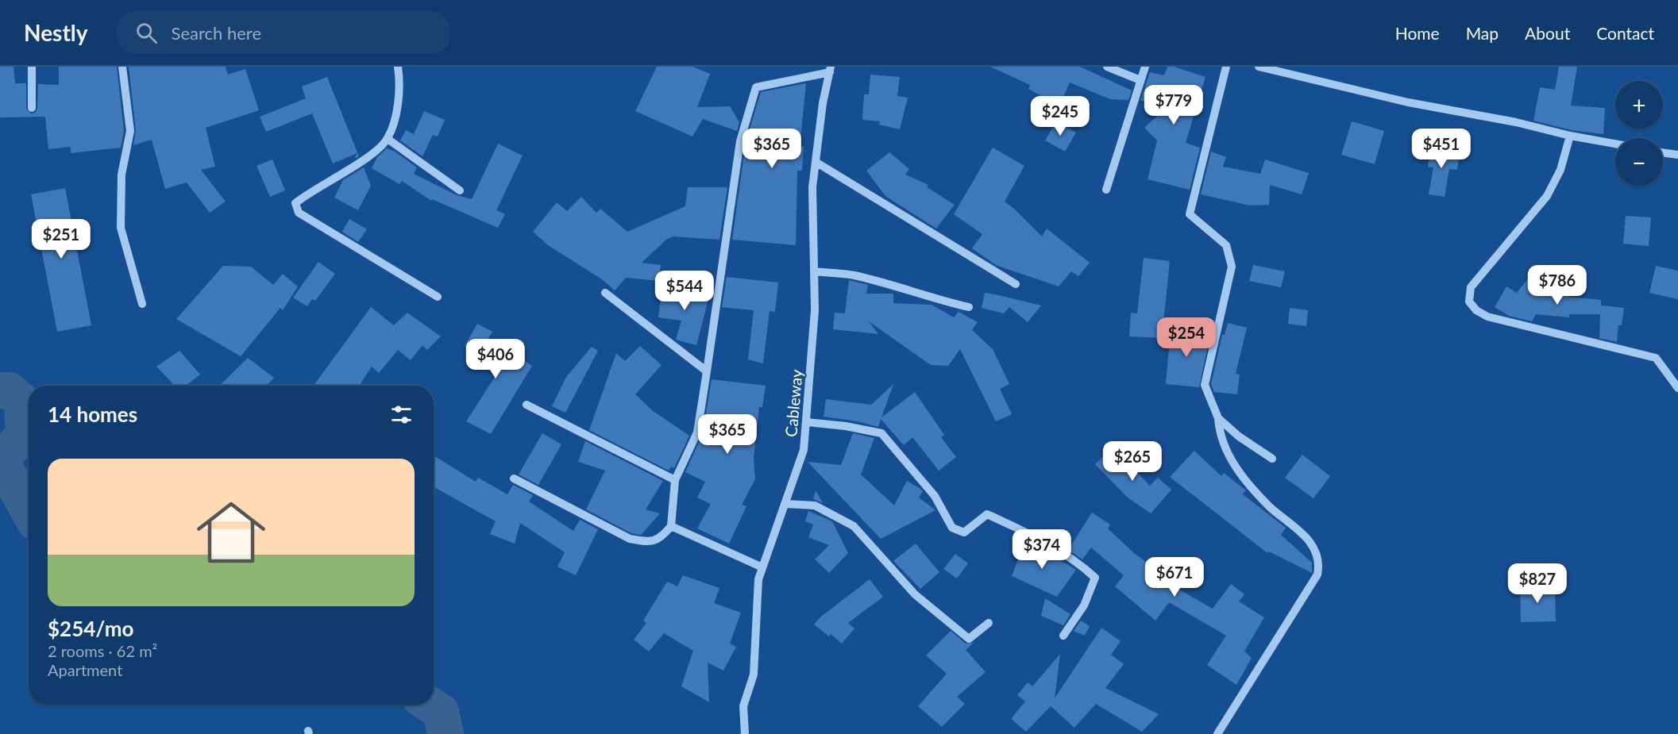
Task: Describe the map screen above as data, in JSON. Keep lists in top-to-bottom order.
{
  "streets": {
    "street": ["Cableway"]
  },
  "page": {
    "header": "Nestly",
    "search": "Search here",
    "nav": [
      "Home",
      "Map",
      "About",
      "Contact"
    ],
    "map_buttons": ["+", "−"],
    "price": [
      "$779",
      "$245",
      "$365",
      "$451",
      "$251",
      "$786",
      "$544",
      "$254",
      "$406",
      "$365",
      "$265",
      "$374",
      "$671",
      "$827"
    ],
    "heading": "14 homes",
    "list": [
      {
        "name": "$254/mo",
        "note": "2 rooms · 62 m² · Apartment"
      }
    ]
  }
}
